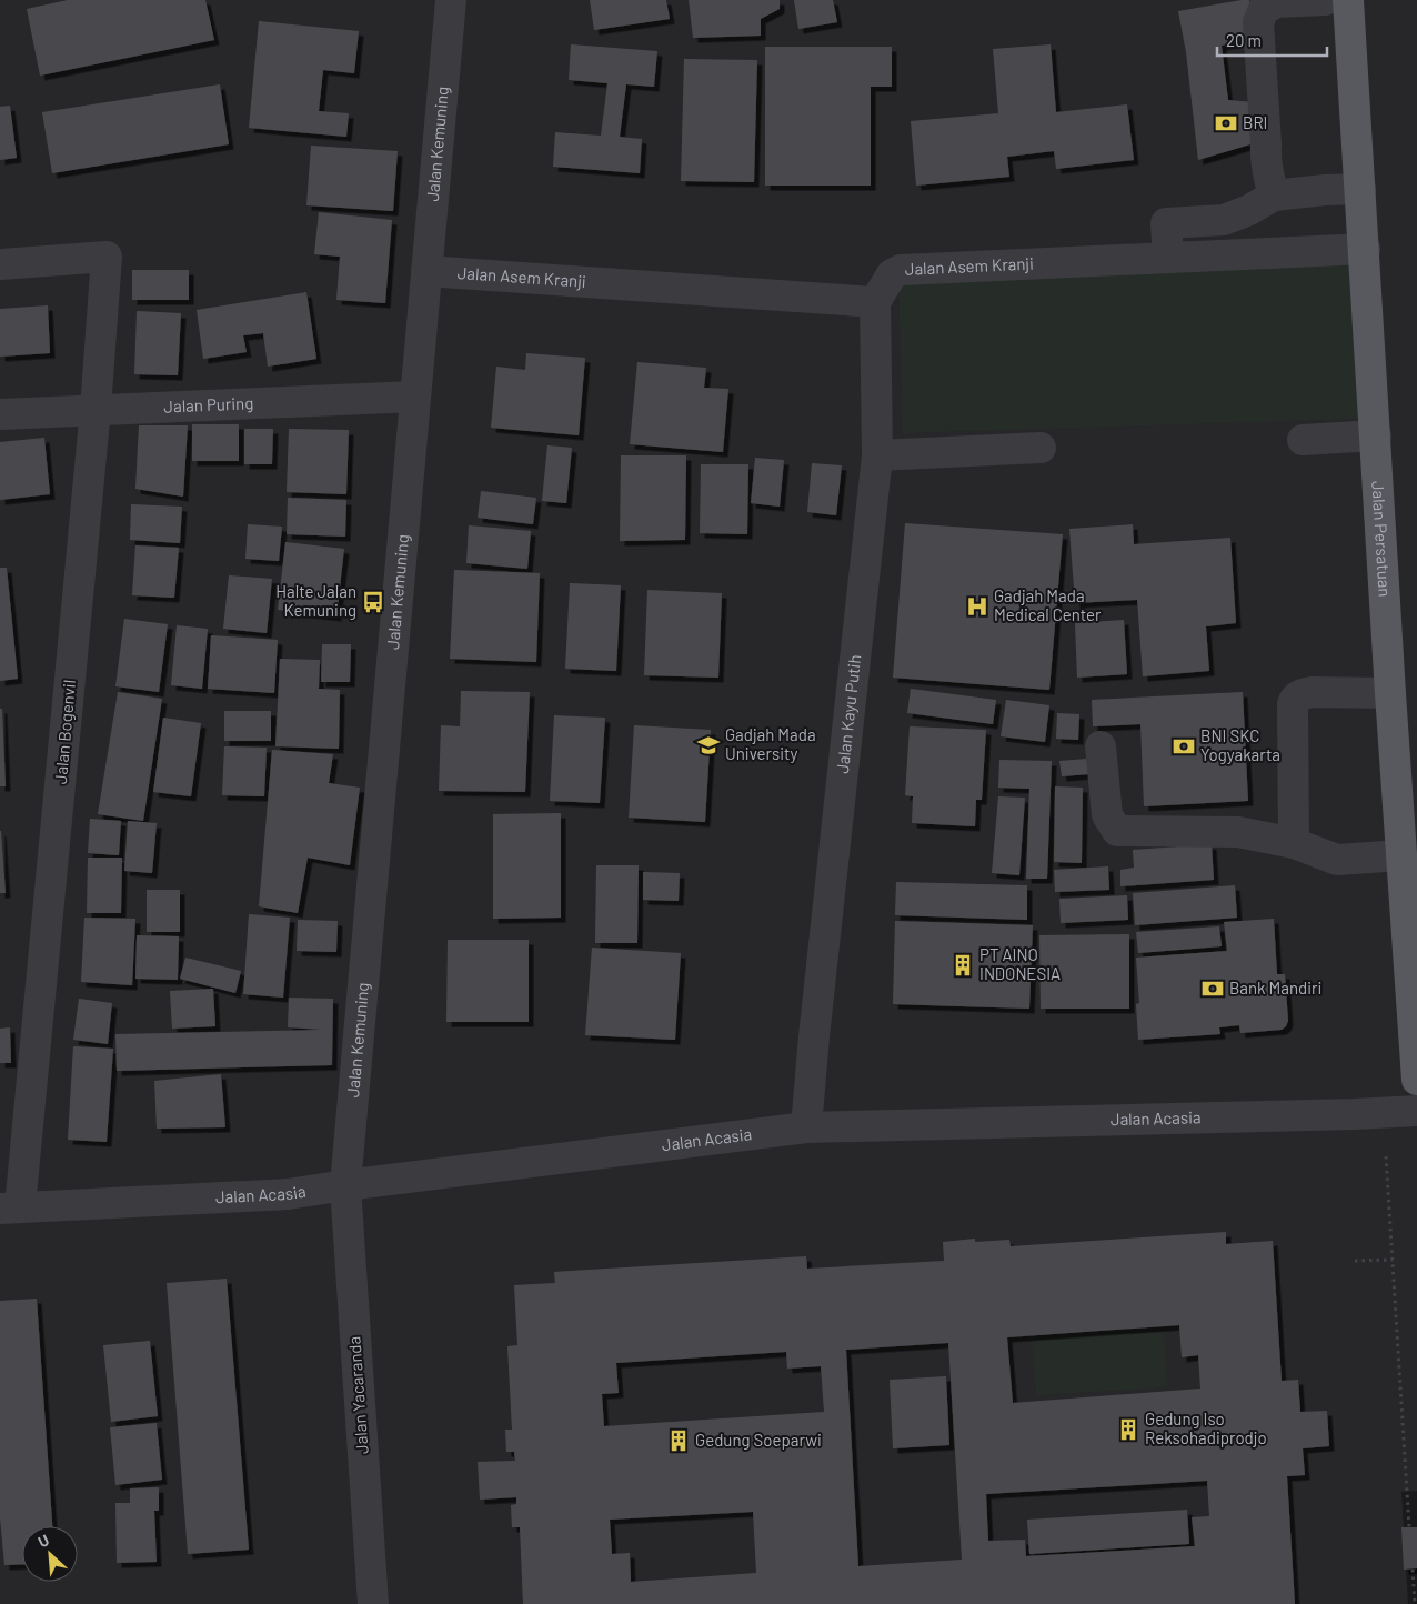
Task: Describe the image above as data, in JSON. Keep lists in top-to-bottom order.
{
  "streets": {
    "main road": ["Jalan Persatuan"],
    "street": [
      "Jalan Kemuning",
      "Jalan Asem Kranji",
      "Jalan Puring",
      "Jalan Kayu Putih",
      "Jalan Bogenvil",
      "Jalan Acasia",
      "Jalan Yacaranda"
    ]
  },
  "crossings": [
    ["Jalan Kemuning", "Jalan Asem Kranji"],
    ["Jalan Kemuning", "Jalan Puring"],
    ["Jalan Kemuning", "Jalan Acasia"],
    ["Jalan Kemuning", "Jalan Yacaranda"],
    ["Jalan Asem Kranji", "Jalan Persatuan"],
    ["Jalan Asem Kranji", "Jalan Kayu Putih"],
    ["Jalan Puring", "Jalan Bogenvil"],
    ["Jalan Kayu Putih", "Jalan Acasia"],
    ["Jalan Bogenvil", "Jalan Acasia"],
    ["Jalan Acasia", "Jalan Yacaranda"]
  ],
  "places": {
    "bank": ["BRI", "BNI SKC Yogyakarta", "Bank Mandiri"],
    "bus stop": ["Halte Jalan Kemuning"],
    "hospital": ["Gadjah Mada Medical Center"],
    "school or university": ["Gadjah Mada University"],
    "building": ["PT AINO INDONESIA", "Gedung Iso Reksohadiprodjo", "Gedung Soeparwi"]
  },
  "scale_bar": "20 m",
  "north": "top left"
}
